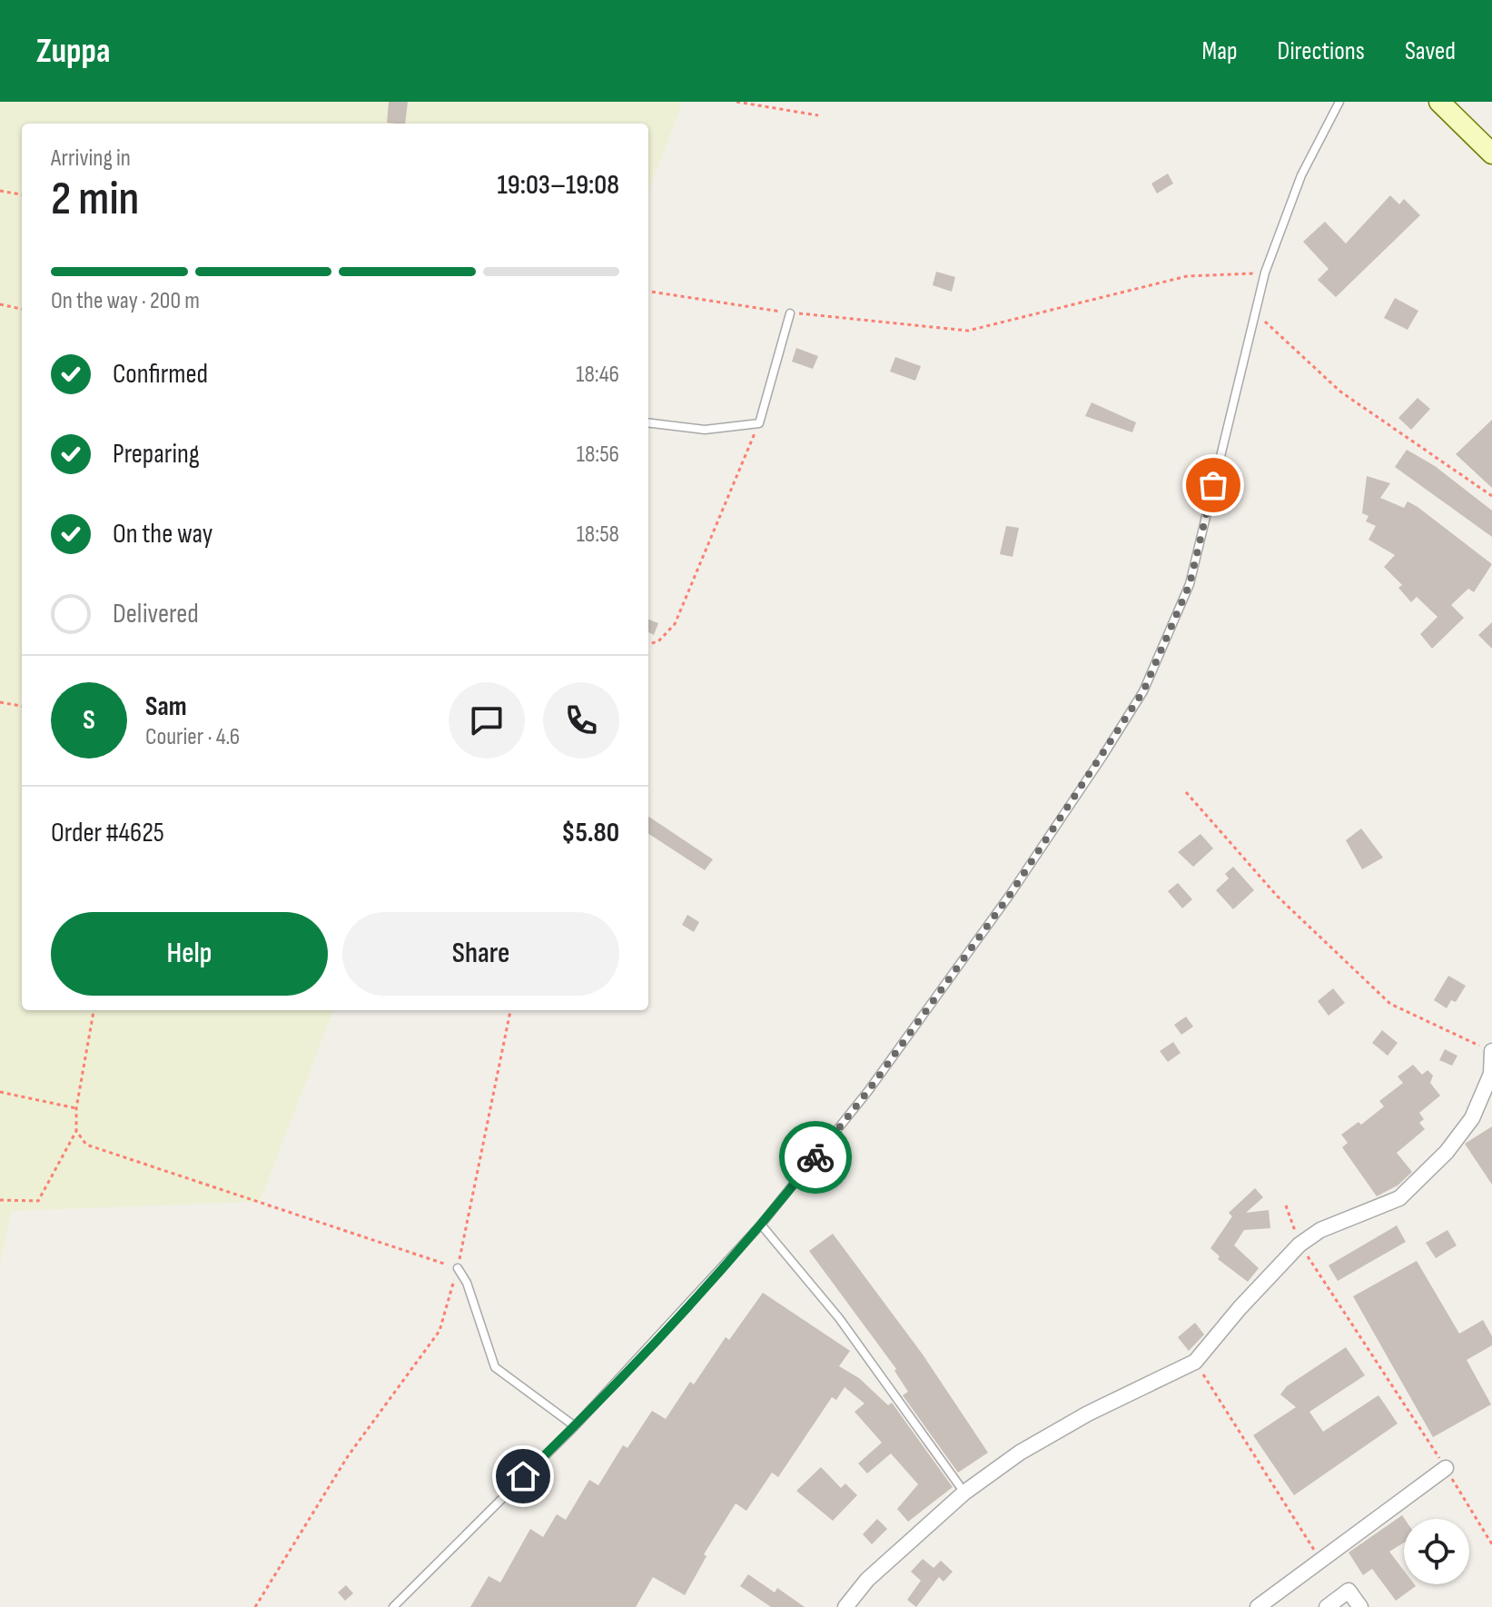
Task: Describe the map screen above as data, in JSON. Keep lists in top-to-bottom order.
{
  "page": {
    "header": "Zuppa",
    "nav": ["Map", "Directions", "Saved"],
    "heading": ["2 min", "Arriving in", "19:03–19:08"],
    "panel": [
      "Sam",
      "Courier · 4.6",
      "Order #4625",
      "$5.80"
    ],
    "bar": "On the way · 200 m",
    "list": [
      ["Confirmed", "18:46"],
      ["Preparing", "18:56"],
      ["On the way", "18:58"],
      "Delivered"
    ],
    "round": "S",
    "buttons": ["Help", "Share"]
  }
}
